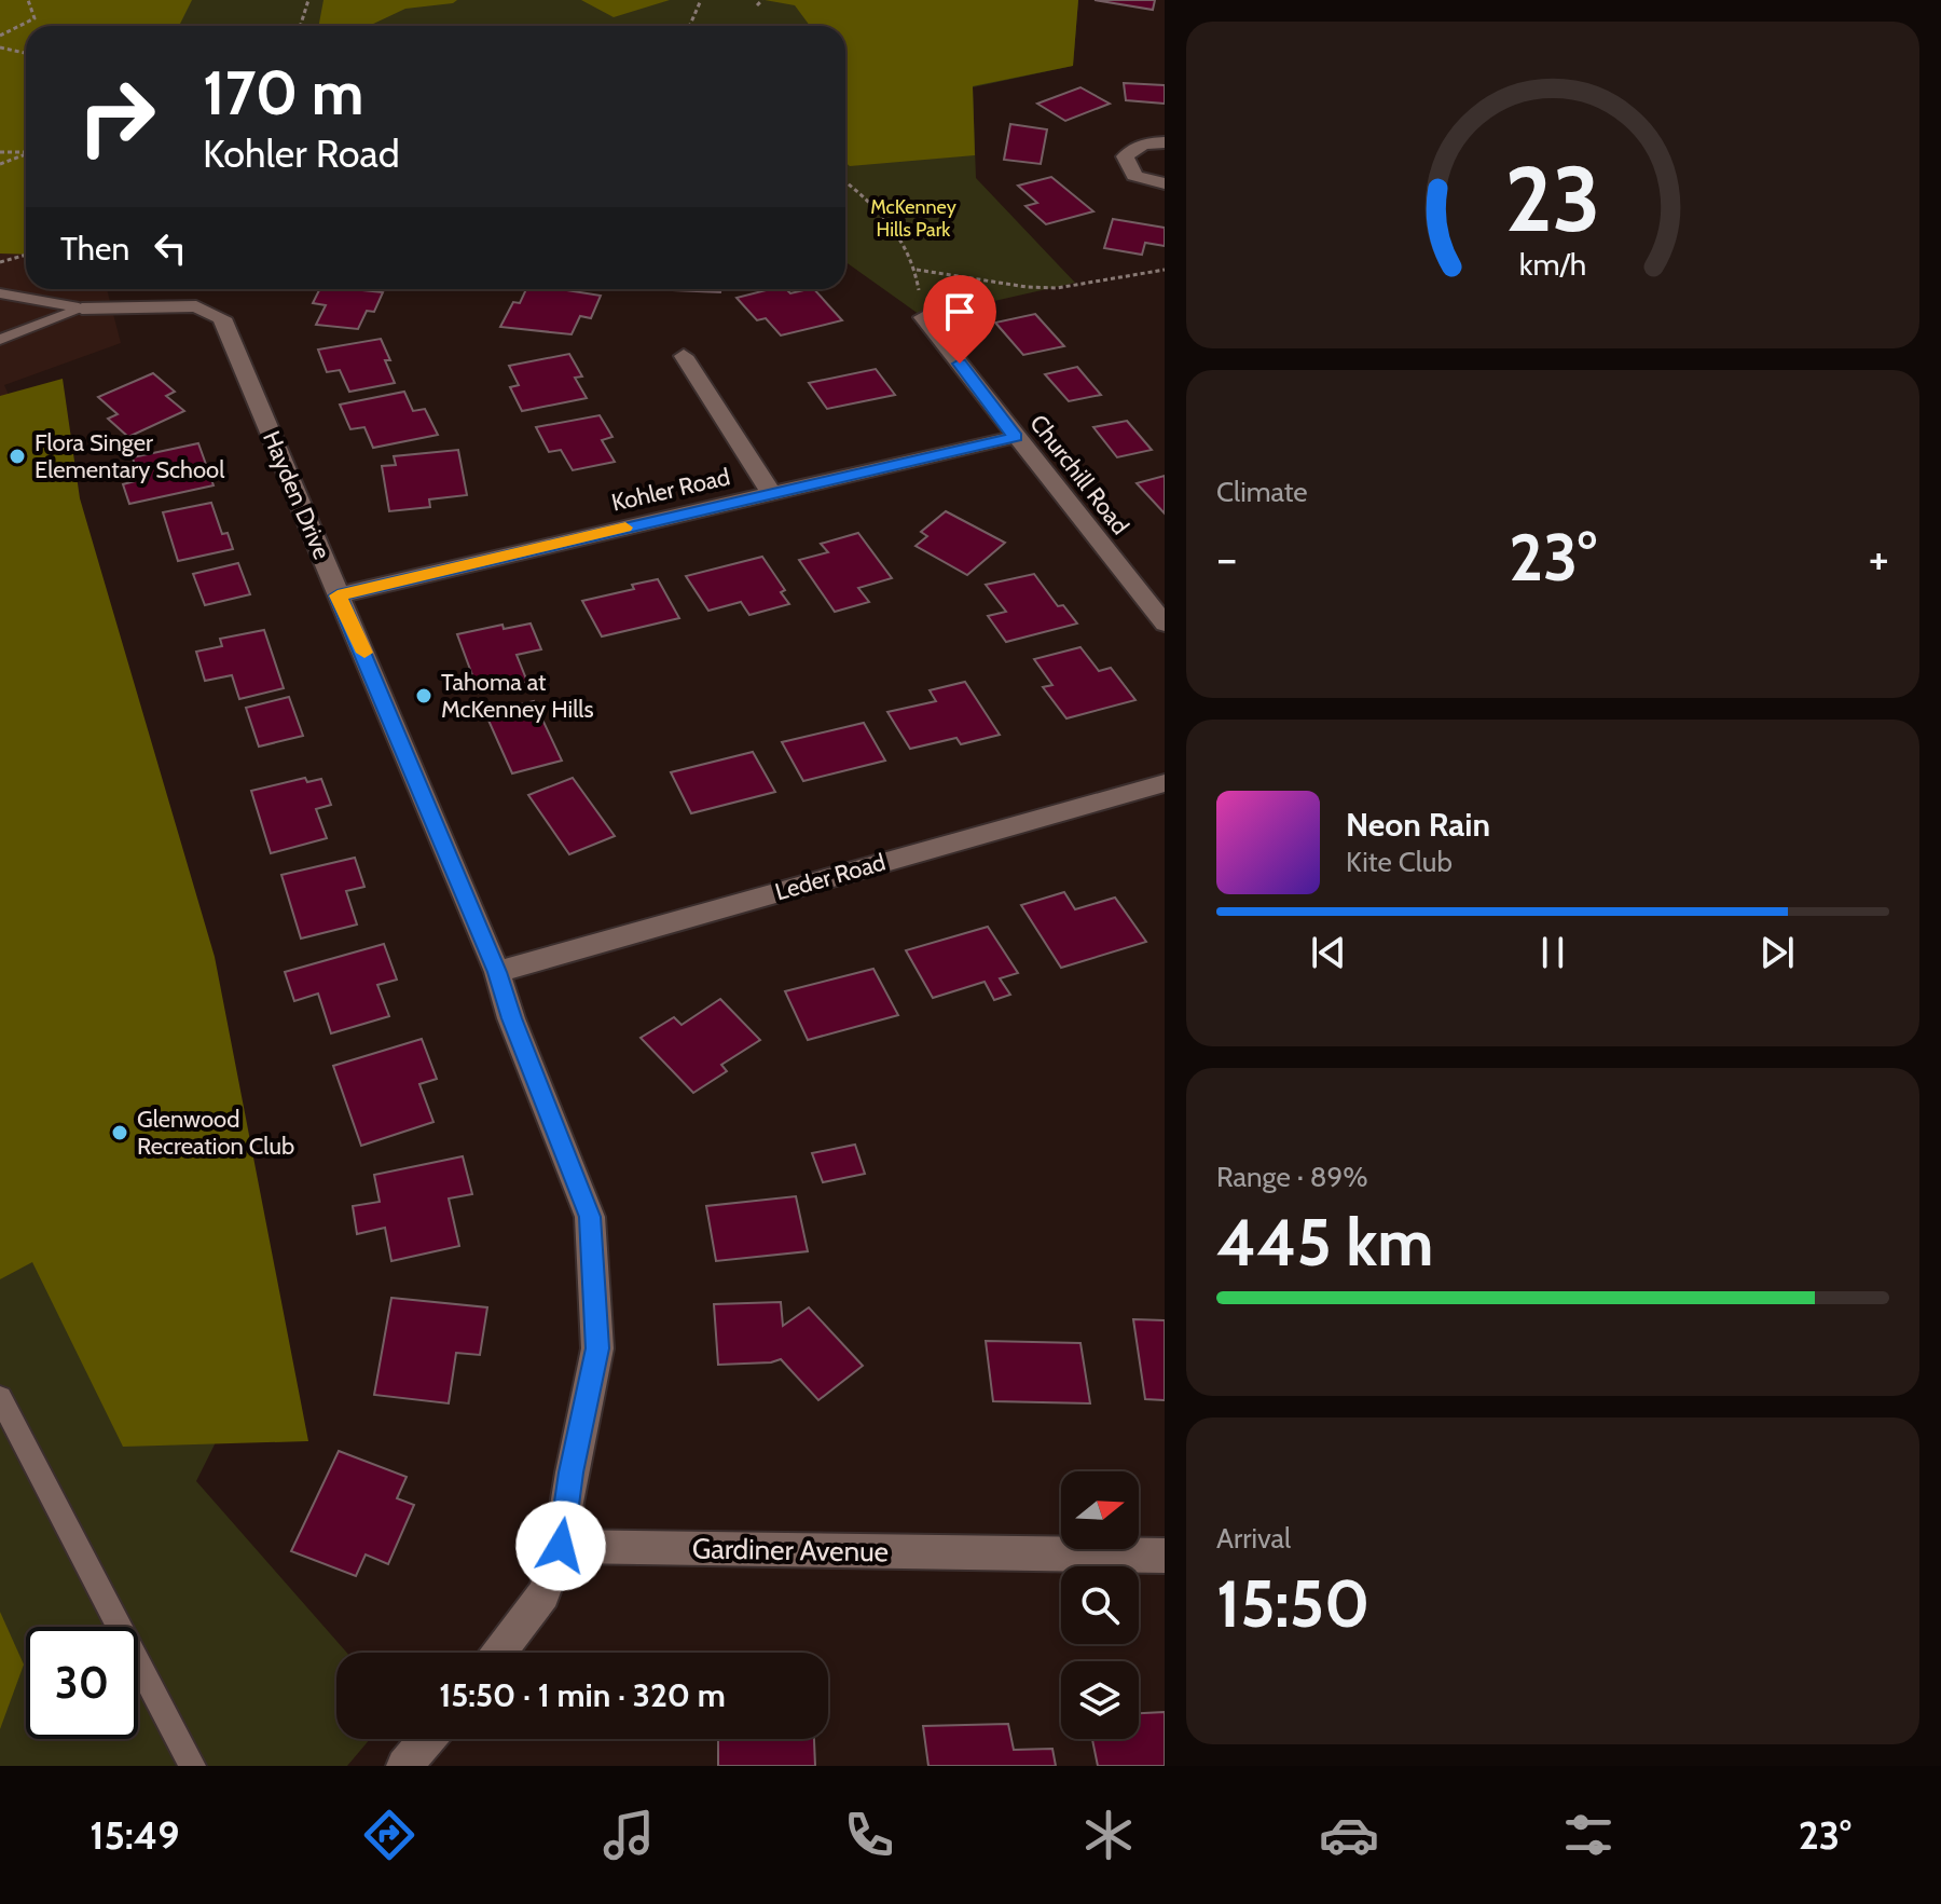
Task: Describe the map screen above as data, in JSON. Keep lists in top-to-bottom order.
{
  "streets": {
    "street": [
      "Churchill Road",
      "Kohler Road",
      "Hayden Drive",
      "Leder Road",
      "Gardiner Avenue"
    ]
  },
  "crossings": [
    ["Churchill Road", "Kohler Road"],
    ["Kohler Road", "Hayden Drive"],
    ["Hayden Drive", "Leder Road"],
    ["Hayden Drive", "Gardiner Avenue"]
  ],
  "parks": ["McKenney Hills Park"],
  "places": ["Flora Singer Elementary School", "Tahoma at McKenney Hills", "Glenwood Recreation Club"],
  "north": "right",
  "page": {
    "turn": ["170 m", "Kohler Road"],
    "then": "Then",
    "tile": [
      "Climate",
      ["Range · 89%", "445 km"],
      ["Arrival", "15:50"]
    ],
    "heat": ["−", "23°", "+"],
    "song": ["Neon Rain", "Kite Club"],
    "limit": "30",
    "trip": "15:50 · 1 min · 320 m",
    "tabs": ["15:49", "23°"],
    "gauge": ["23", "km/h"]
  }
}
